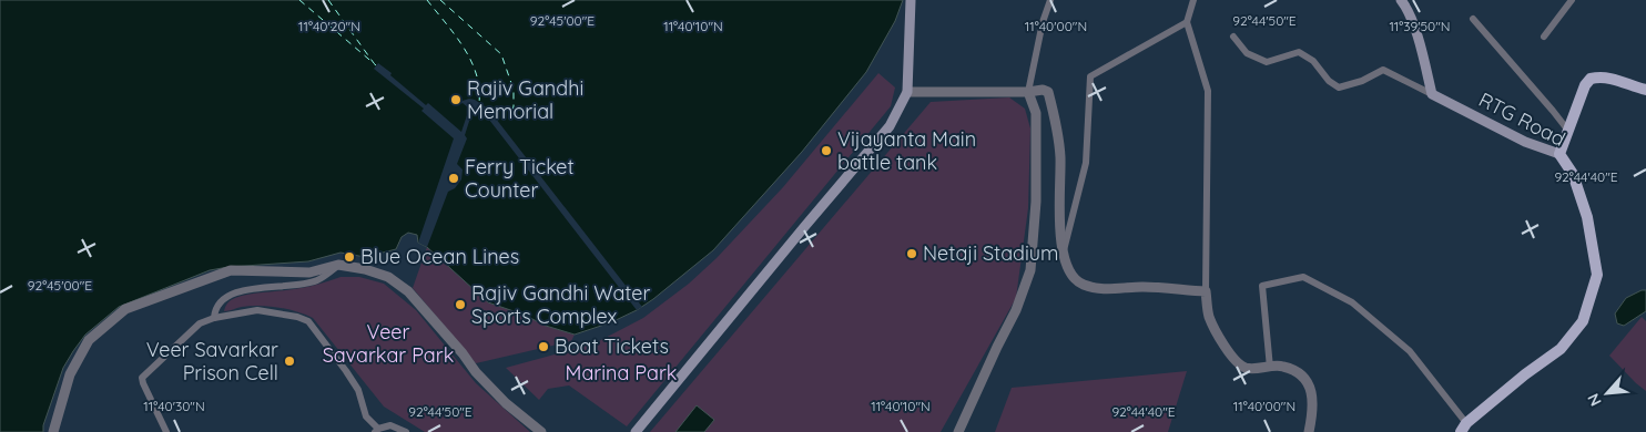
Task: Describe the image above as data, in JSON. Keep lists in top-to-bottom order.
{
  "streets": {
    "main road": ["RTG Road"]
  },
  "parks": ["Veer Savarkar Park", "Marina Park"],
  "places": [
    "Rajiv Gandhi Memorial",
    "Vijayanta Main battle tank",
    "Ferry Ticket Counter",
    "Netaji Stadium",
    "Blue Ocean Lines",
    "Rajiv Gandhi Water Sports Complex",
    "Boat Tickets",
    "Veer Savarkar Prison Cell"
  ],
  "north": "bottom left",
  "coordinates": [
    "92°45'00\"E",
    "92°44'50\"E",
    "11°40'20\"N",
    "11°40'10\"N",
    "11°40'00\"N",
    "11°39'50\"N",
    "92°44'40\"E",
    "11°40'30\"N"
  ]
}
